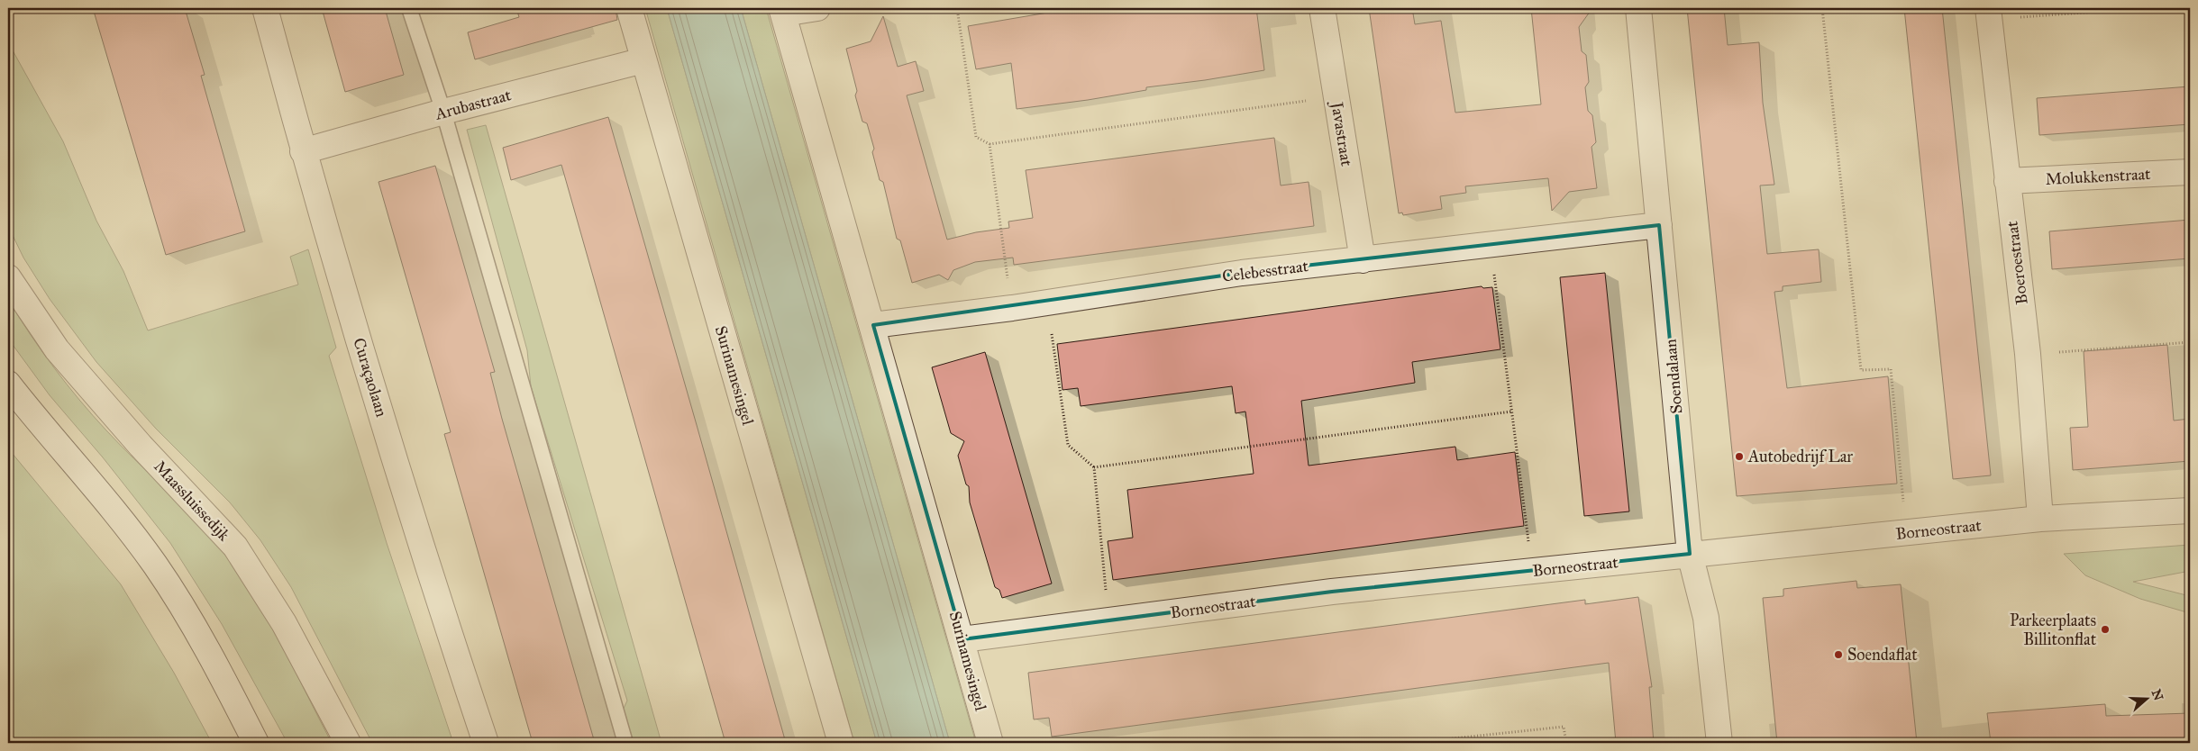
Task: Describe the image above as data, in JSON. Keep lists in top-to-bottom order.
{
  "streets": {
    "street": [
      "Arubastraat",
      "Javastraat",
      "Molukkenstraat",
      "Boeroestraat",
      "Celebesstraat",
      "Surinamesingel",
      "Soendalaan",
      "Curaçaolaan",
      "Maassluissedijk",
      "Borneostraat"
    ]
  },
  "crossings": [
    ["Arubastraat", "Surinamesingel"],
    ["Arubastraat", "Curaçaolaan"],
    ["Javastraat", "Celebesstraat"],
    ["Molukkenstraat", "Boeroestraat"],
    ["Boeroestraat", "Borneostraat"],
    ["Celebesstraat", "Surinamesingel"],
    ["Celebesstraat", "Soendalaan"],
    ["Surinamesingel", "Borneostraat"],
    ["Soendalaan", "Borneostraat"]
  ],
  "places": ["Autobedrijf Lar", "Parkeerplaats Billitonflat", "Soendaflat"],
  "north": "right"
}
